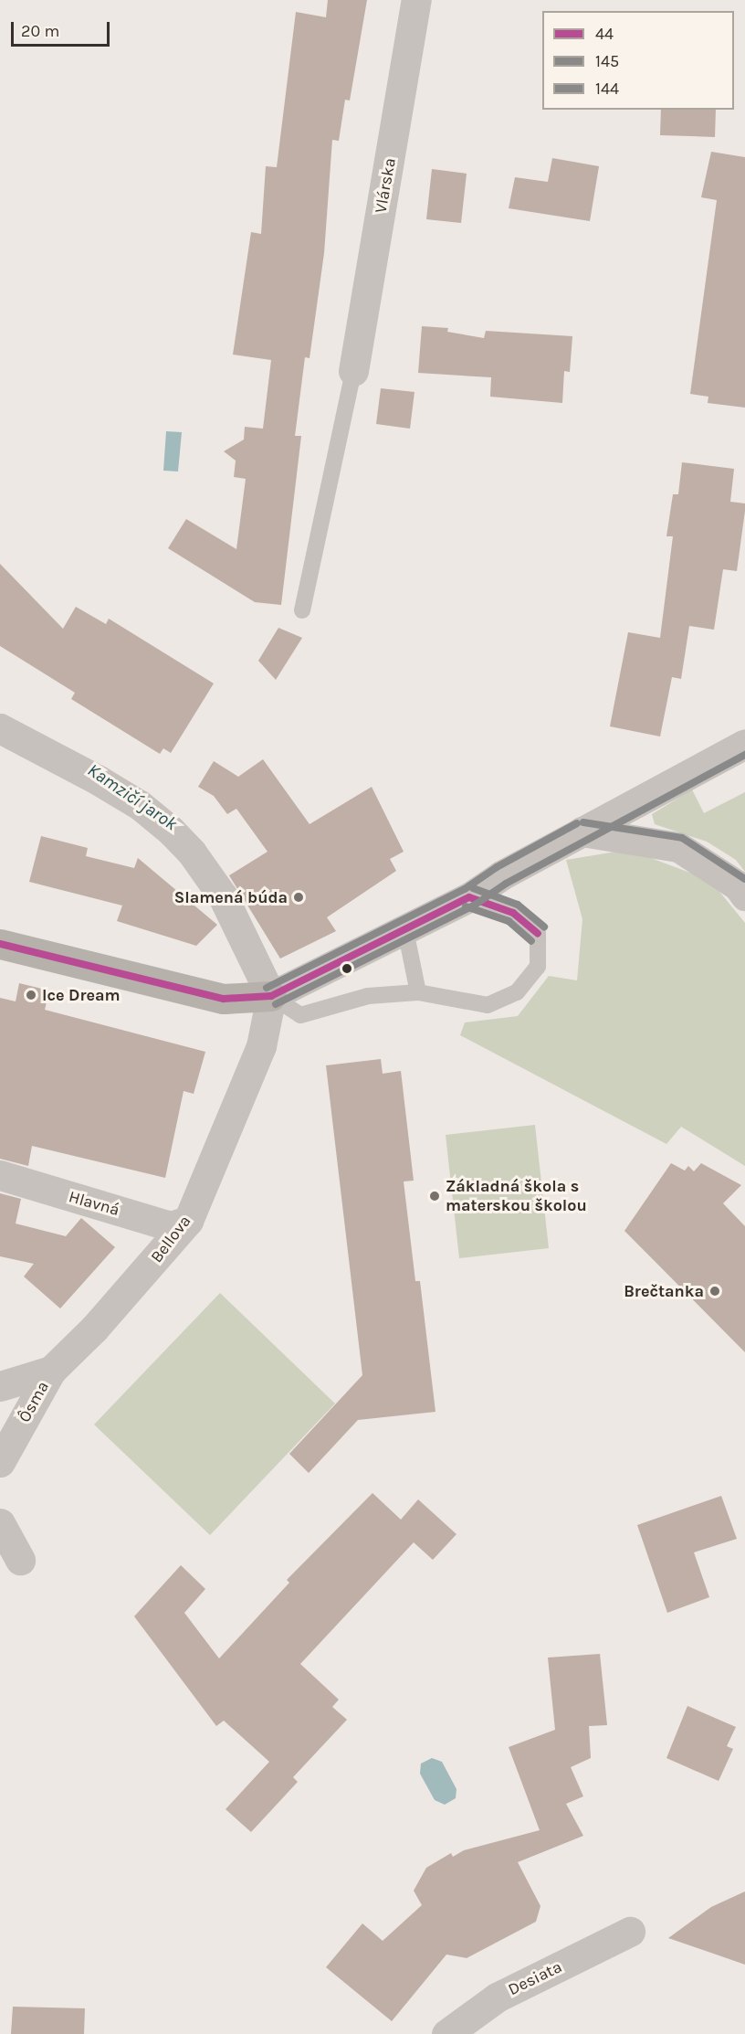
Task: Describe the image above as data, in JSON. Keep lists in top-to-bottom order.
{
  "streets": {
    "street": [
      "Vlárska",
      "Hlavná",
      "Bellova",
      "Ôsma",
      "Desiata"
    ]
  },
  "crossings": [
    ["Hlavná", "Bellova"],
    ["Bellova", "Ôsma"]
  ],
  "water": ["Kamzičí jarok"],
  "places": [
    "Slamená búda",
    "Ice Dream",
    "Základná škola s materskou školou",
    "Brečtanka"
  ],
  "lines": ["transit line 145", "transit line 144", "transit line 44"],
  "legend": ["44", "145", "144"],
  "scale_bar": "20 m"
}
